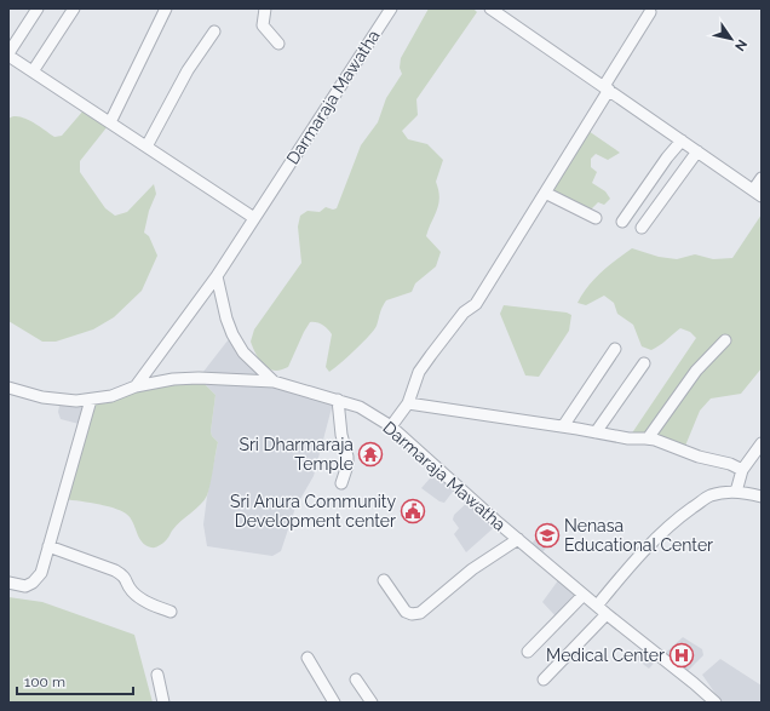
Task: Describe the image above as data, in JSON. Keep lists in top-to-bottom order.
{
  "streets": {
    "street": ["Darmaraja Mawatha"]
  },
  "places": {
    "temple": ["Sri Dharmaraja Temple"],
    "public building": ["Sri Anura Community Development center"],
    "school or university": ["Nenasa Educational Center"],
    "hospital": ["Medical Center"]
  },
  "scale_bar": "100 m",
  "north": "bottom right"
}
